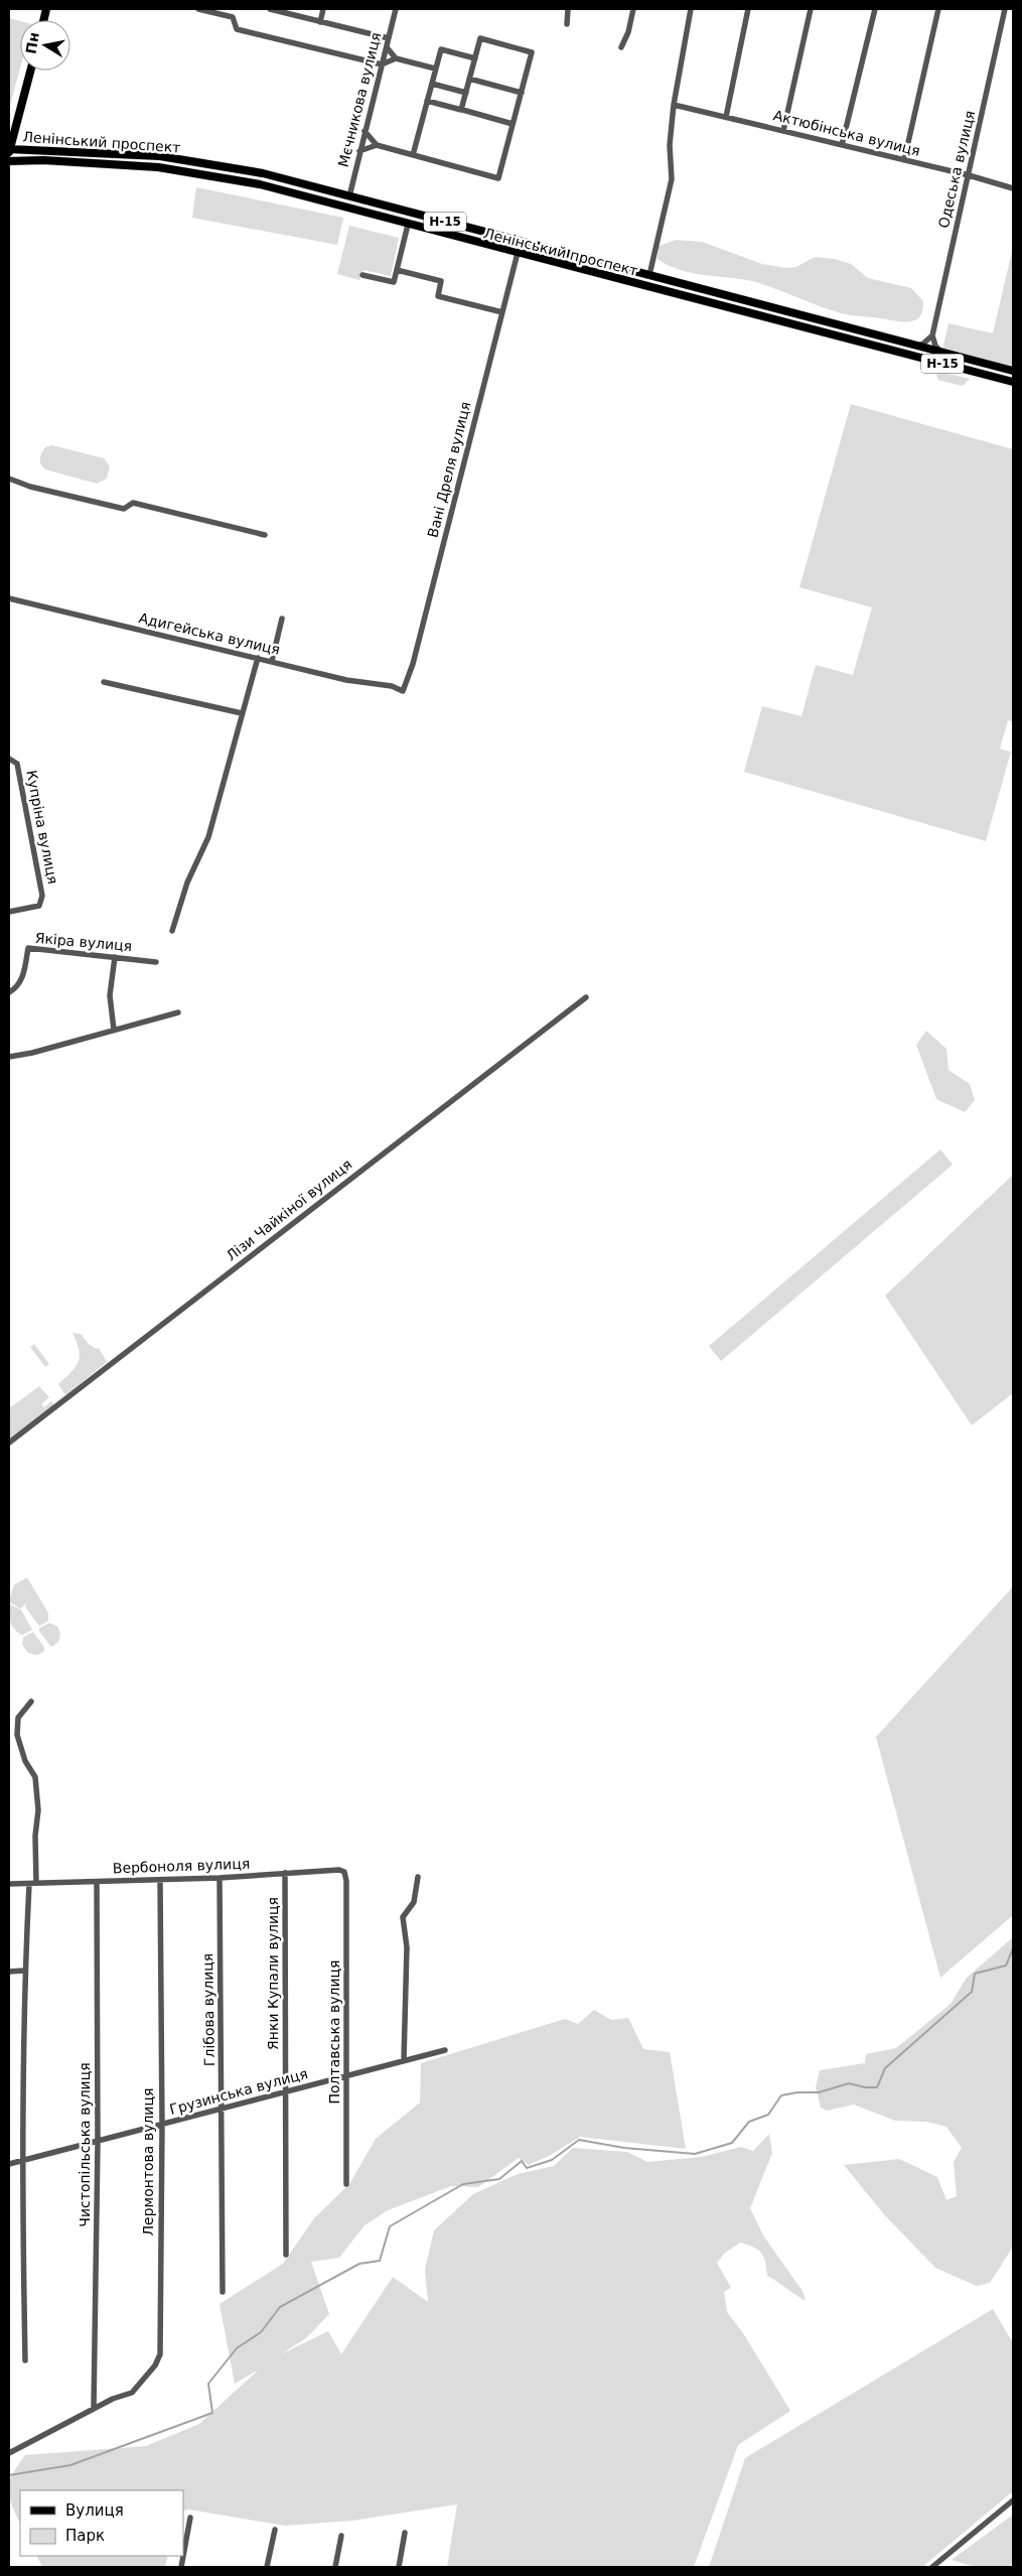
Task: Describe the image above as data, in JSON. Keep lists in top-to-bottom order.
{
  "streets": {
    "main road": ["Ленінський проспект", "Н-15"],
    "street": [
      "Мєчникова вулиця",
      "Актюбінська вулиця",
      "Одеська вулиця",
      "Вані Дреля вулиця",
      "Адигейська вулиця",
      "Купріна вулиця",
      "Якіра вулиця",
      "Лізи Чайкіної вулиця",
      "Вербоноля вулиця",
      "Янки Купали вулиця",
      "Глібова вулиця",
      "Полтавська вулиця",
      "Грузинська вулиця",
      "Чистопільська вулиця",
      "Лермонтова вулиця"
    ]
  },
  "crossings": [
    ["Мєчникова вулиця", "Ленінський проспект"],
    ["Актюбінська вулиця", "Одеська вулиця"],
    ["Ленінський проспект", "Вані Дреля вулиця"],
    ["Вані Дреля вулиця", "Адигейська вулиця"],
    ["Вербоноля вулиця", "Янки Купали вулиця"],
    ["Вербоноля вулиця", "Глібова вулиця"],
    ["Вербоноля вулиця", "Полтавська вулиця"],
    ["Вербоноля вулиця", "Чистопільська вулиця"],
    ["Вербоноля вулиця", "Лермонтова вулиця"],
    ["Янки Купали вулиця", "Грузинська вулиця"],
    ["Глібова вулиця", "Грузинська вулиця"],
    ["Полтавська вулиця", "Грузинська вулиця"],
    ["Грузинська вулиця", "Чистопільська вулиця"],
    ["Грузинська вулиця", "Лермонтова вулиця"],
    ["Чистопільська вулиця", "Лермонтова вулиця"]
  ],
  "legend": ["Вулиця", "Парк"],
  "north": "left"
}
